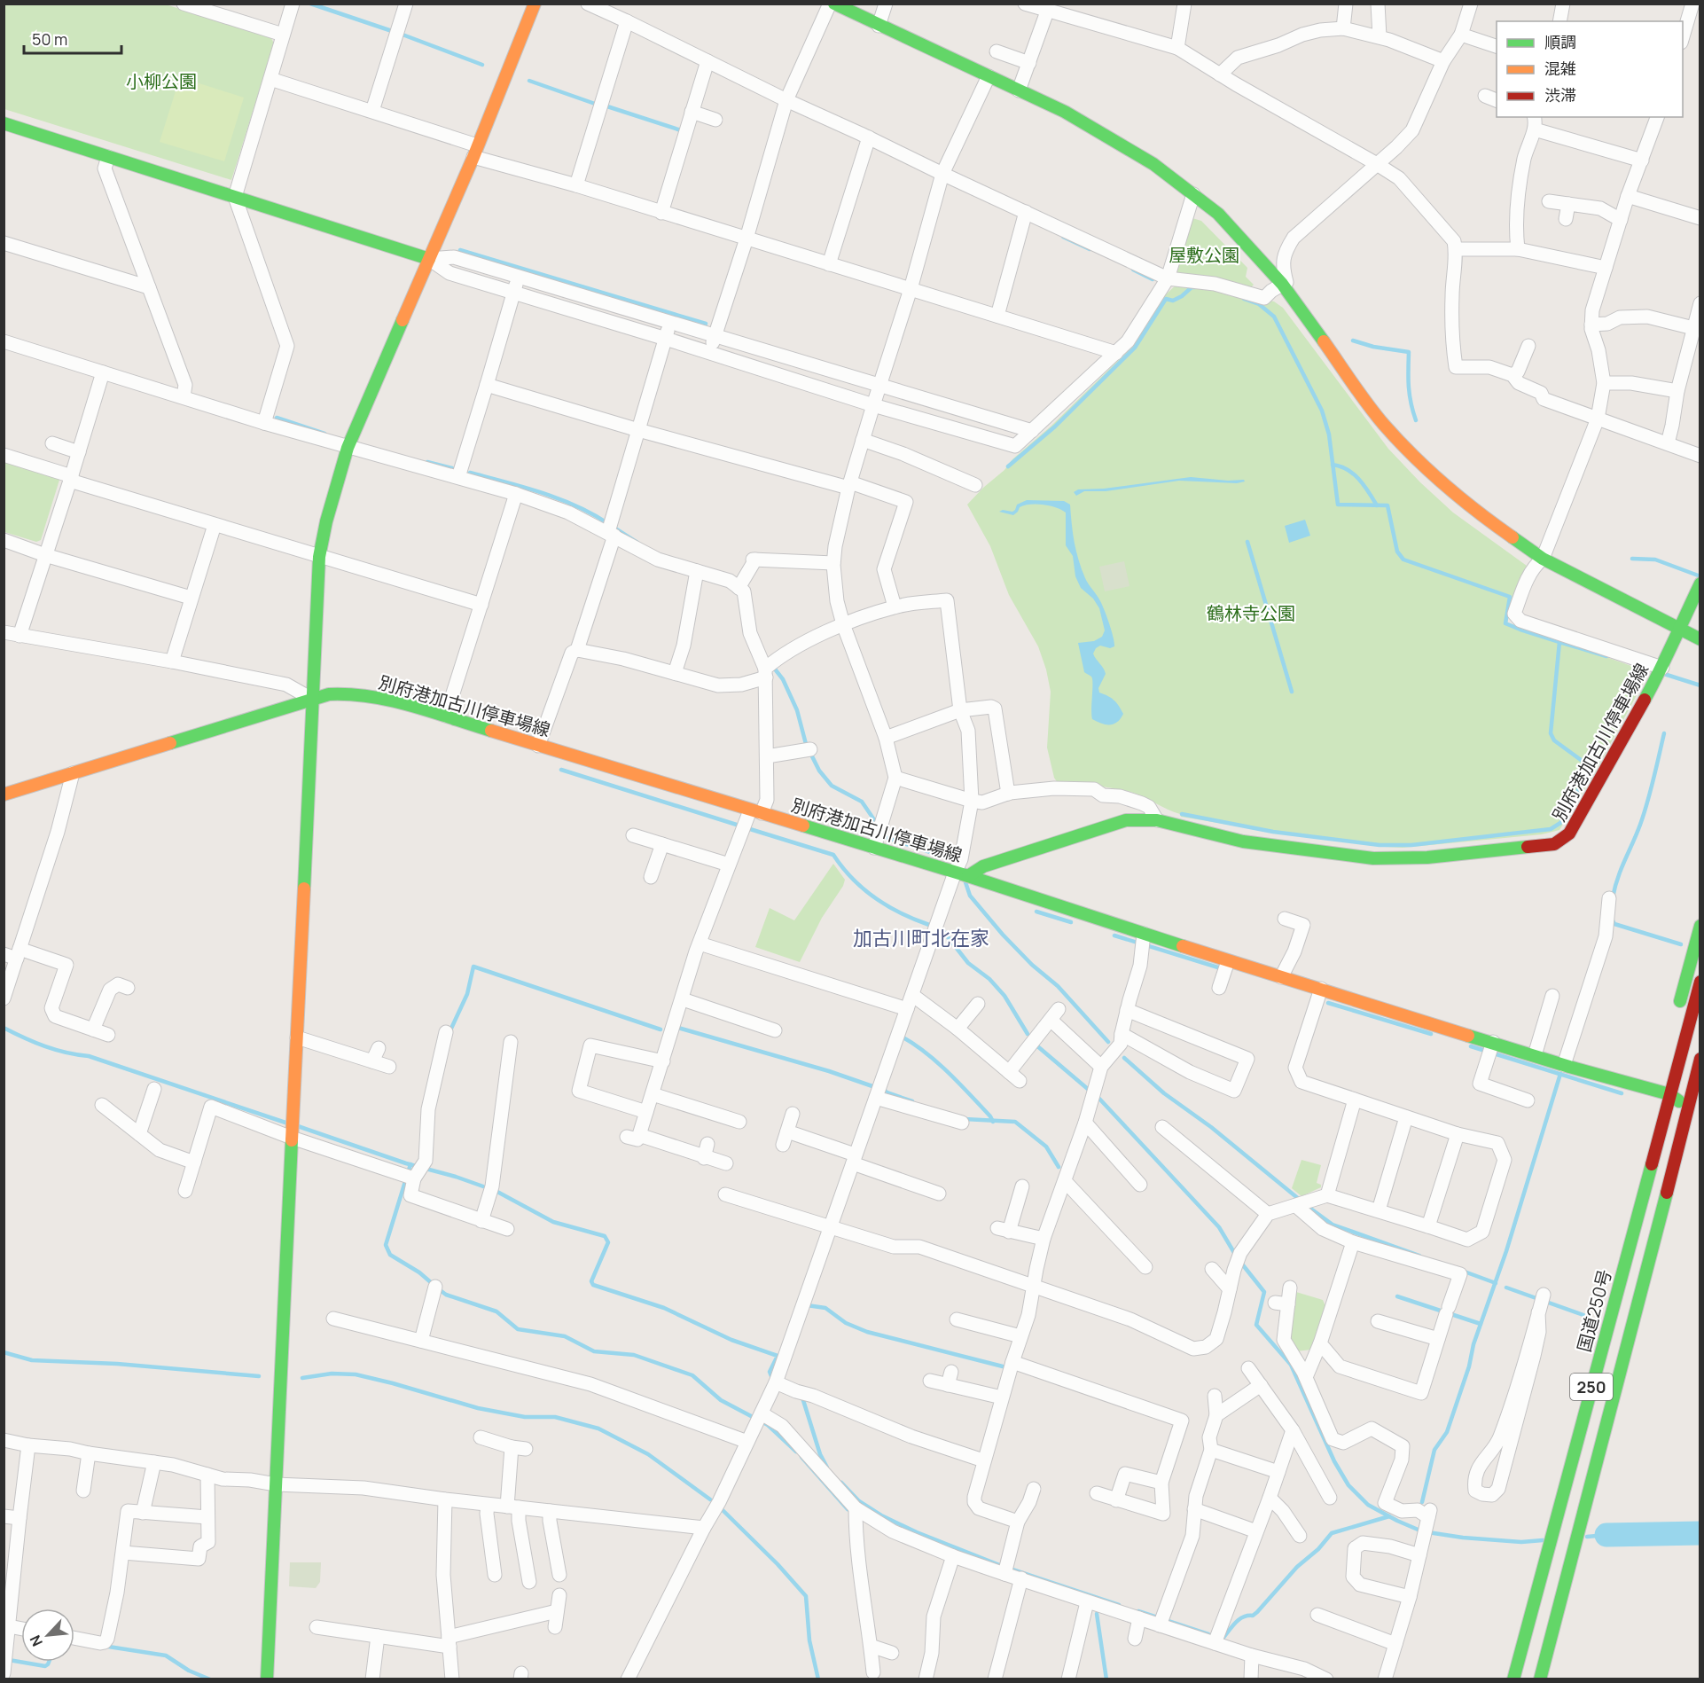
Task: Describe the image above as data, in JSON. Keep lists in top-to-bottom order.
{
  "streets": {
    "main road": ["別府港加古川停車場線", "国道250号", "250"]
  },
  "crossings": [
    ["国道250号", "250"]
  ],
  "districts": ["加古川町北在家"],
  "parks": ["小柳公園", "屋敷公園", "鶴林寺公園"],
  "legend": ["順調", "混雑", "渋滞"],
  "scale_bar": "50 m",
  "north": "bottom left"
}
